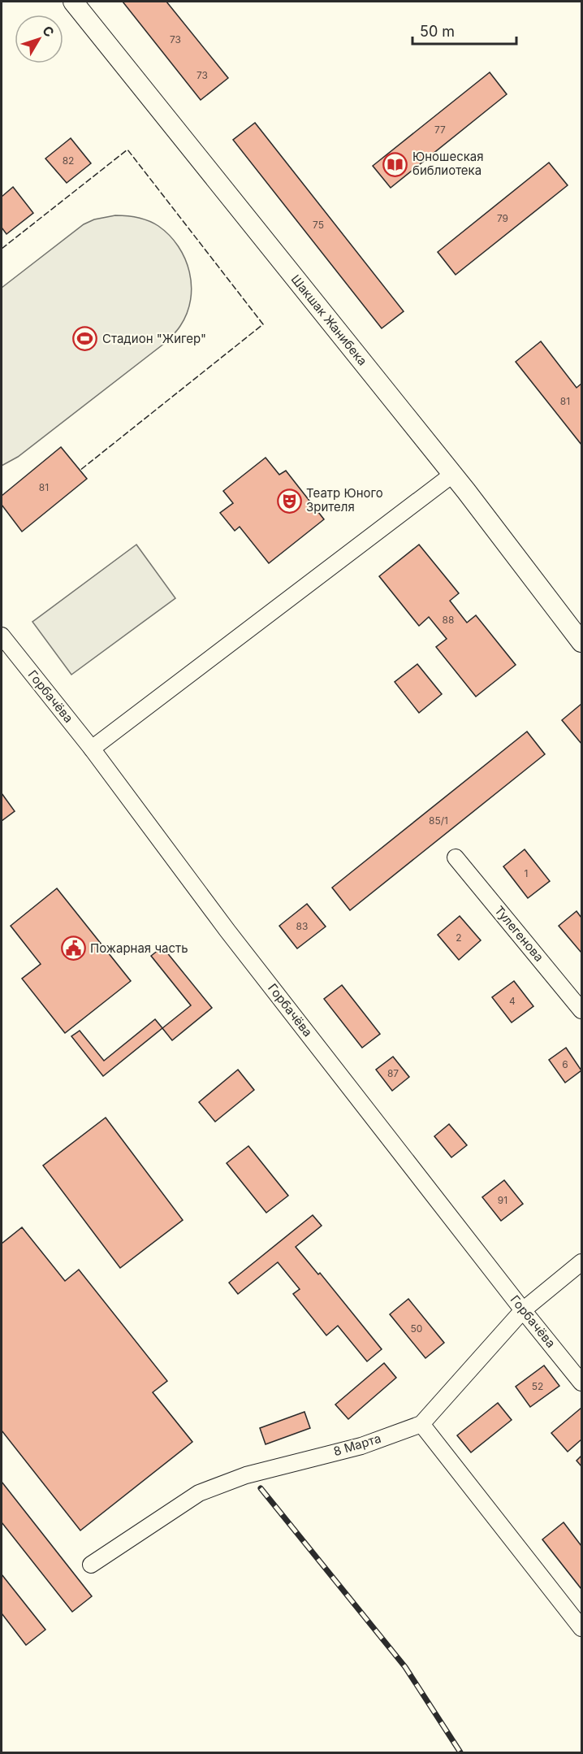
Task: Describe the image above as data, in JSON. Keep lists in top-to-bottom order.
{
  "streets": {
    "main road": ["Шакшак Жанибека"],
    "street": ["Горбачёва", "Тулегенова", "8 Марта"]
  },
  "crossings": [
    ["Горбачёва", "8 Марта"]
  ],
  "places": {
    "library": ["Юношеская библиотека"],
    "sports": ["Стадион \"Жигер\""],
    "theatre": ["Театр Юного Зрителя"],
    "public building": ["Пожарная часть"]
  },
  "house_numbers": [
    "73",
    "73",
    "77",
    "82",
    "79",
    "75",
    "81",
    "81",
    "88",
    "85/1",
    "1",
    "83",
    "2",
    "4",
    "6",
    "87",
    "91",
    "50",
    "52"
  ],
  "scale_bar": "50 m",
  "north": "top right"
}
